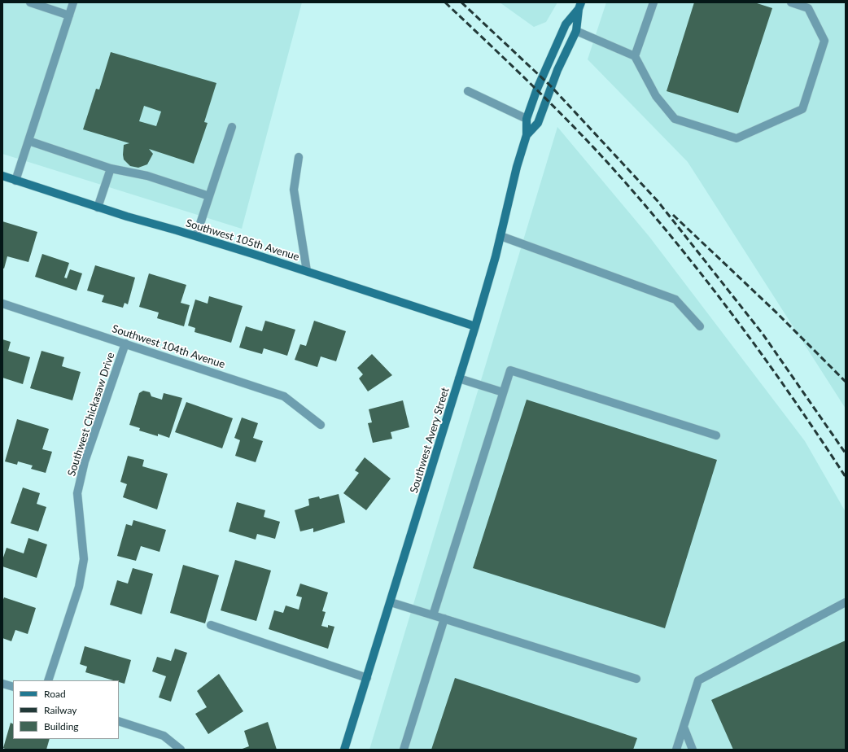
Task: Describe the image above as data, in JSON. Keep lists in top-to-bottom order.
{
  "streets": {
    "main road": ["Southwest 105th Avenue", "Southwest Avery Street"],
    "street": ["Southwest 104th Avenue", "Southwest Chickasaw Drive"]
  },
  "crossings": [
    ["Southwest 105th Avenue", "Southwest Avery Street"],
    ["Southwest 104th Avenue", "Southwest Chickasaw Drive"]
  ],
  "legend": ["Road", "Railway", "Building"]
}
